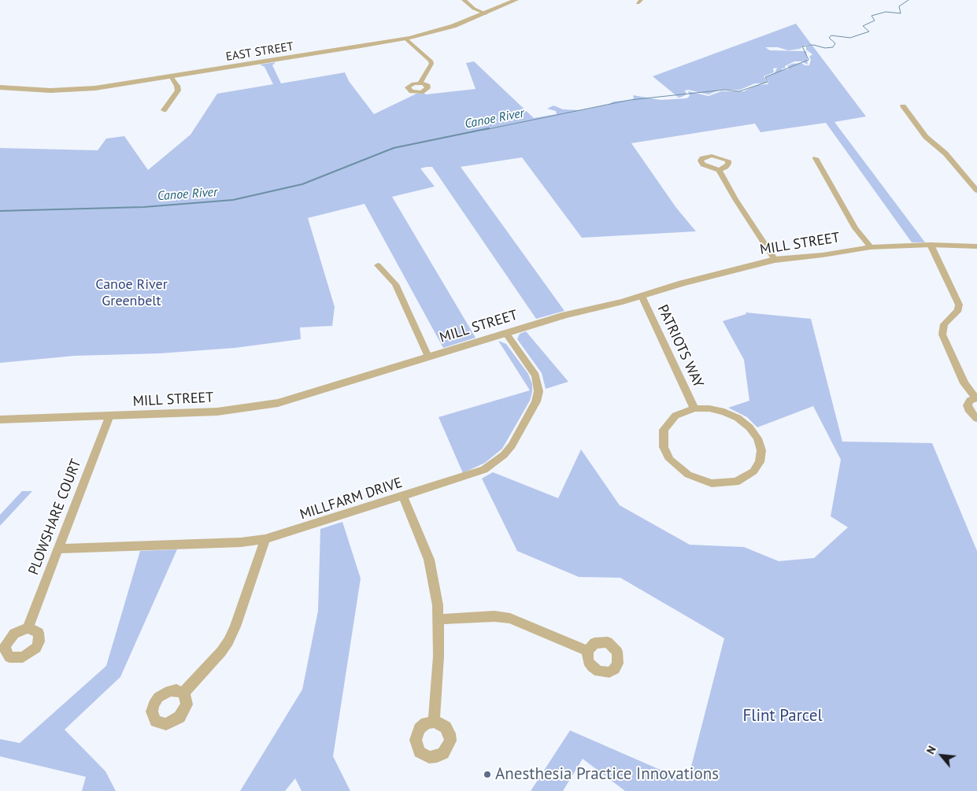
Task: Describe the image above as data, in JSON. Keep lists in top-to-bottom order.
{
  "streets": {
    "street": [
      "EAST STREET",
      "MILL STREET",
      "PATRIOTS WAY",
      "MILLFARM DRIVE",
      "PLOWSHARE COURT"
    ]
  },
  "crossings": [
    ["MILL STREET", "PATRIOTS WAY"],
    ["MILL STREET", "MILLFARM DRIVE"],
    ["MILL STREET", "PLOWSHARE COURT"],
    ["MILLFARM DRIVE", "PLOWSHARE COURT"]
  ],
  "water": ["Canoe River"],
  "parks": ["Canoe River Greenbelt", "Flint Parcel"],
  "places": ["Anesthesia Practice Innovations"],
  "north": "top left"
}
